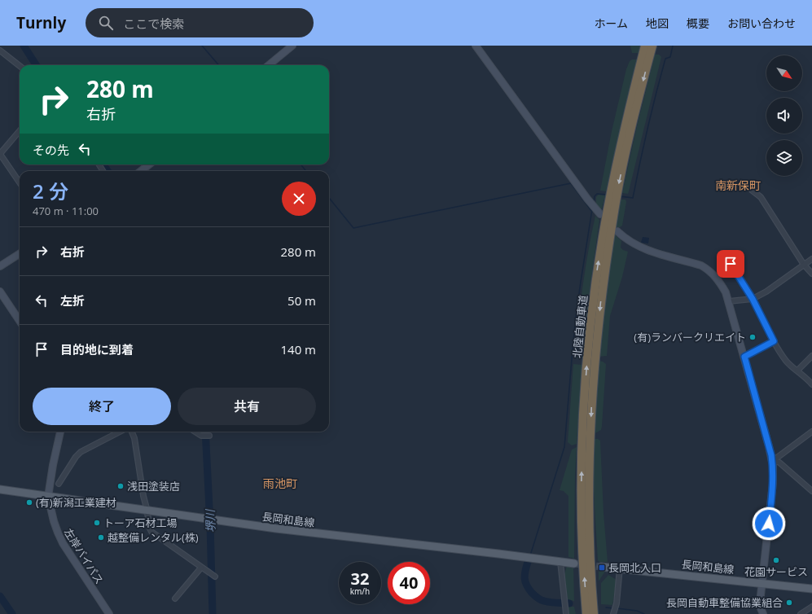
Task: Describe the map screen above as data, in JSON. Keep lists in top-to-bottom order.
{
  "streets": {
    "highway": ["北陸自動車道"],
    "main road": ["長岡和島線"],
    "street": ["左岸バイパス"]
  },
  "crossings": [
    ["長岡和島線", "左岸バイパス"]
  ],
  "districts": ["南新保町", "雨池町"],
  "water": ["堺川"],
  "places": {
    "other": [
      "(有)ランバークリエイト",
      "浅田塗装店",
      "(有)新潟工業建材",
      "トーア石材工場",
      "越整備レンタル(株)",
      "花園サービス",
      "長岡自動車整備協業組合"
    ],
    "transit": ["長岡北入口"]
  },
  "north": "bottom right",
  "page": {
    "header": "Turnly",
    "search": "ここで検索",
    "nav": [
      "ホーム",
      "地図",
      "概要",
      "お問い合わせ"
    ],
    "turn": ["280 m", "右折"],
    "then": "その先",
    "heading": ["2 分", "470 m · 11:00"],
    "list": [
      {
        "name": "右折",
        "value": "280 m"
      },
      {
        "name": "左折",
        "value": "50 m"
      },
      {
        "name": "目的地に到着",
        "value": "140 m"
      }
    ],
    "buttons": ["終了", "共有"],
    "speed": "32 km/h",
    "limit": "40"
  }
}
